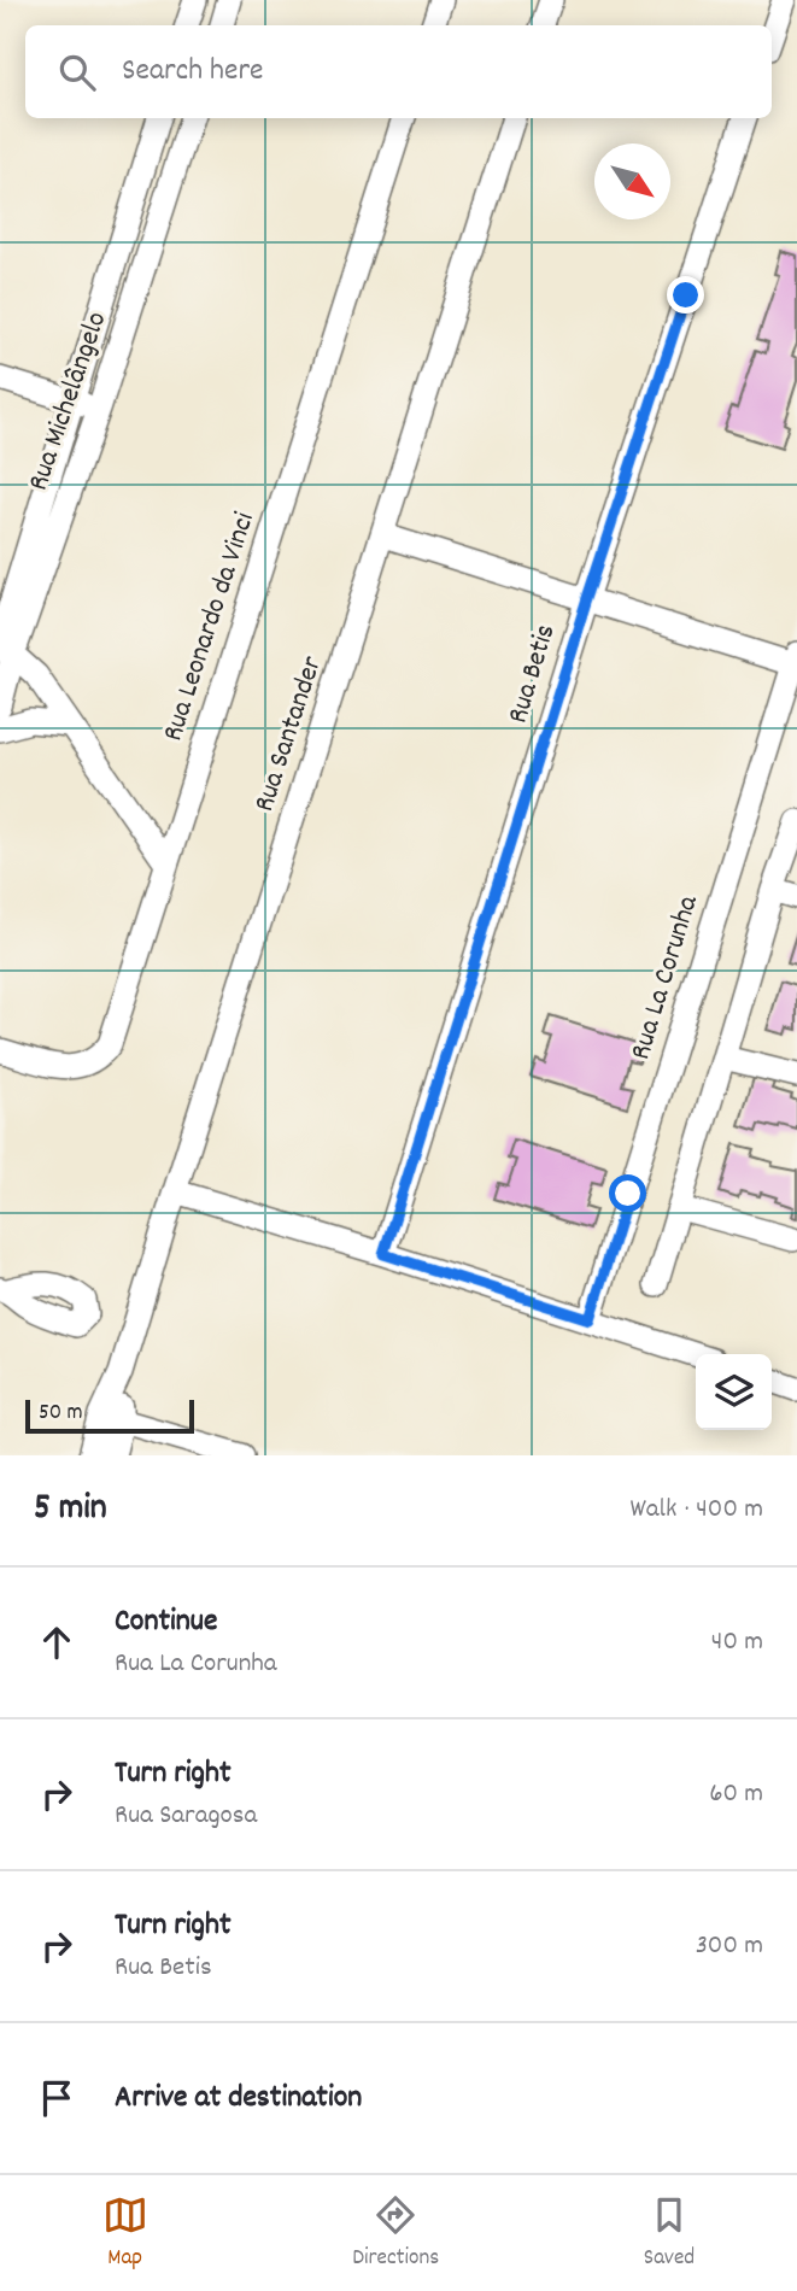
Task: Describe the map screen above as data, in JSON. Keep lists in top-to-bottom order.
{
  "streets": {
    "street": [
      "Rua Michelângelo",
      "Rua Leonardo da Vinci",
      "Rua Betis",
      "Rua Santander",
      "Rua La Corunha"
    ]
  },
  "scale_bar": "50 m",
  "north": "bottom right",
  "page": {
    "search": "Search here",
    "scale": "50 m",
    "heading": ["5 min", "Walk · 400 m"],
    "list": [
      ["Continue", "Rua La Corunha", "40 m"],
      ["Turn right", "Rua Saragosa", "60 m"],
      ["Turn right", "Rua Betis", "300 m"],
      "Arrive at destination"
    ],
    "nav": ["Map", "Directions", "Saved"]
  }
}
